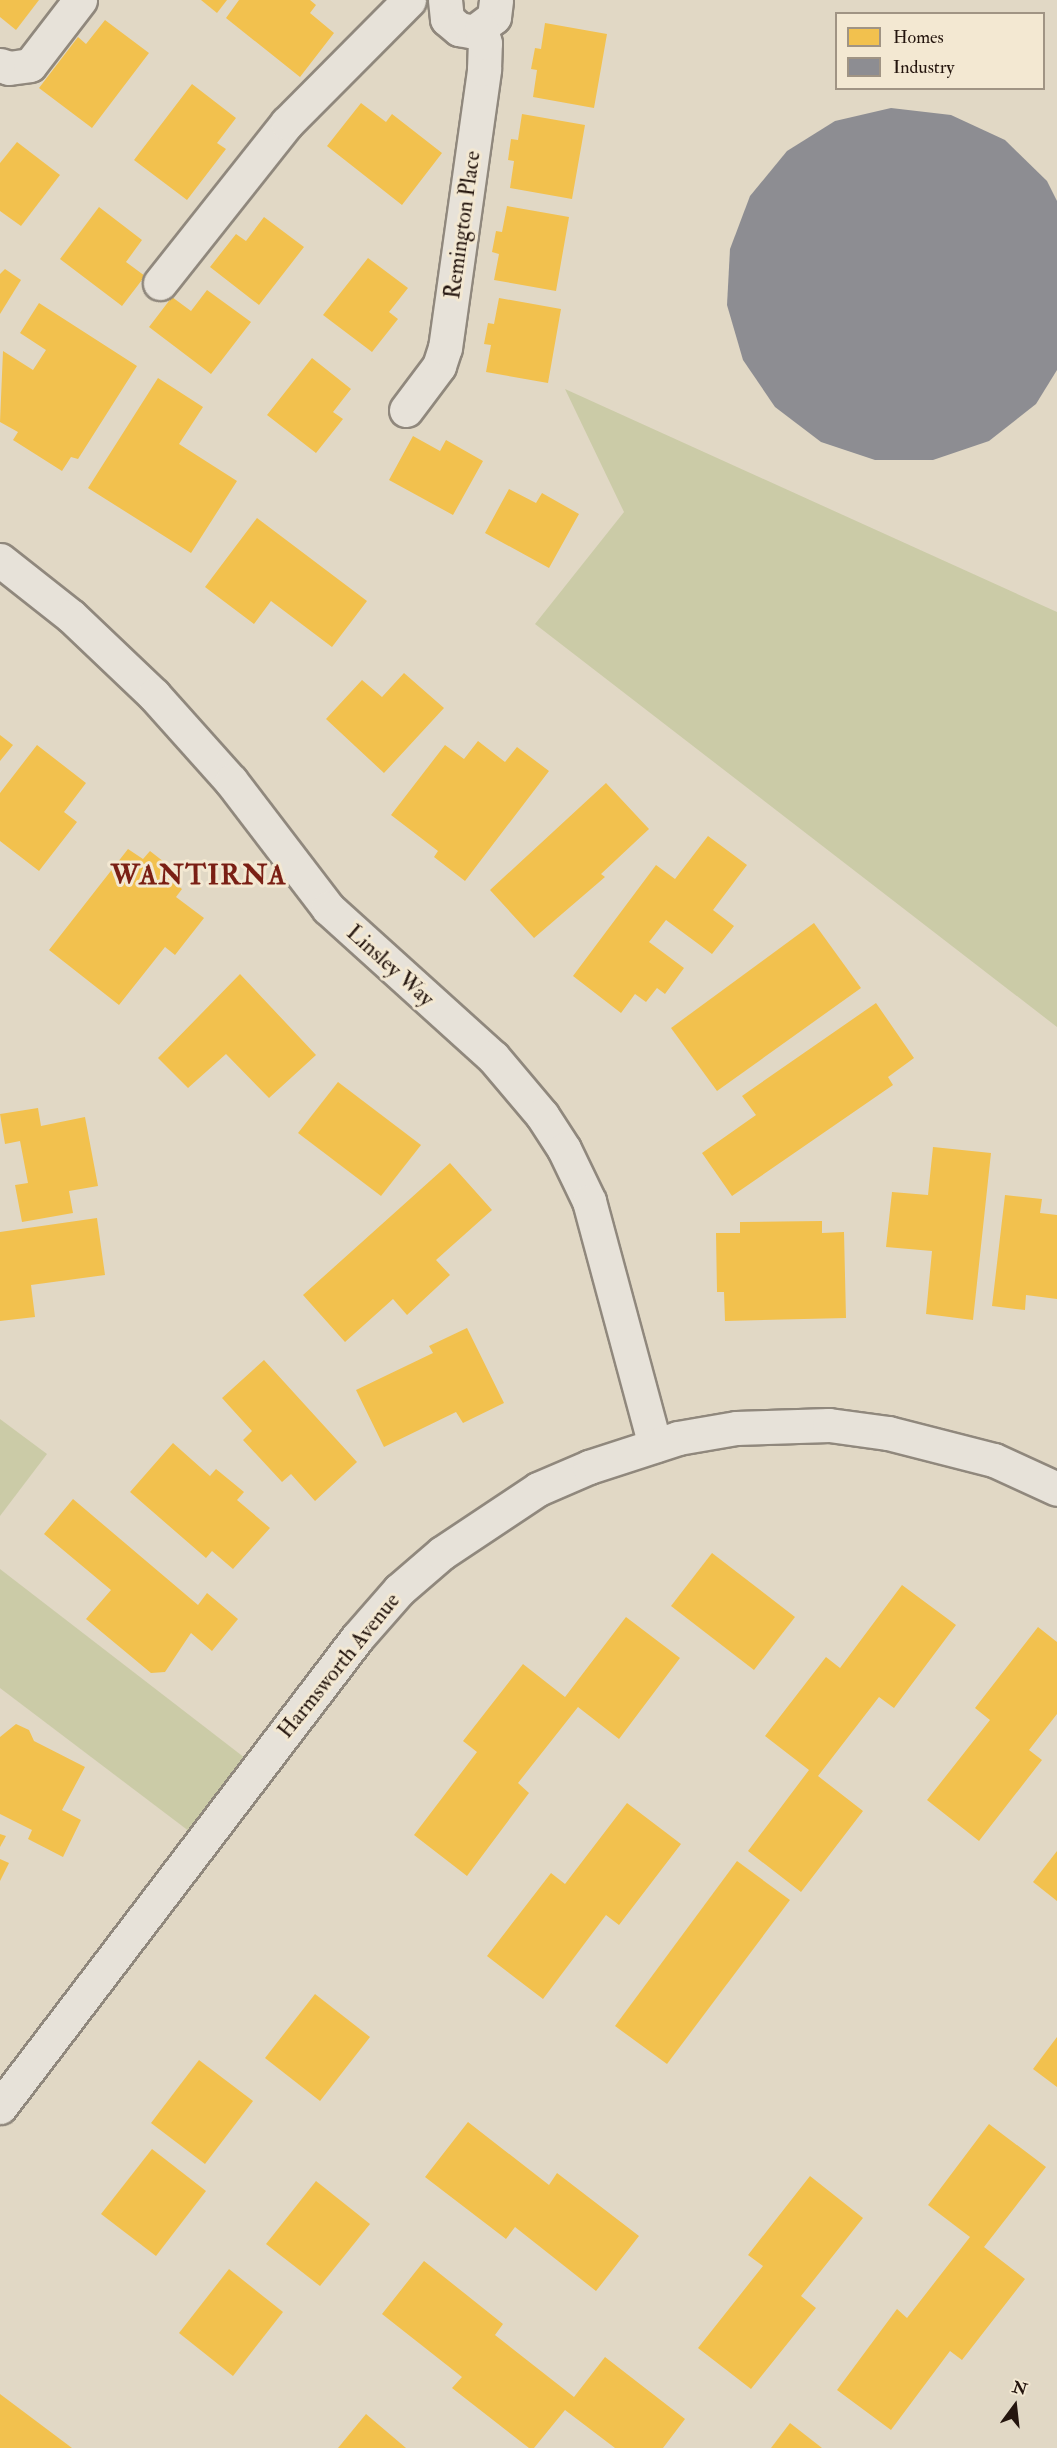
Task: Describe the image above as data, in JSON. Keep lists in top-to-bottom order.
{
  "streets": {
    "street": ["Remington Place", "Linsley Way", "Harmsworth Avenue"]
  },
  "crossings": [
    ["Linsley Way", "Harmsworth Avenue"]
  ],
  "districts": ["WANTIRNA"],
  "legend": ["Homes", "Industry"],
  "north": "top"
}
